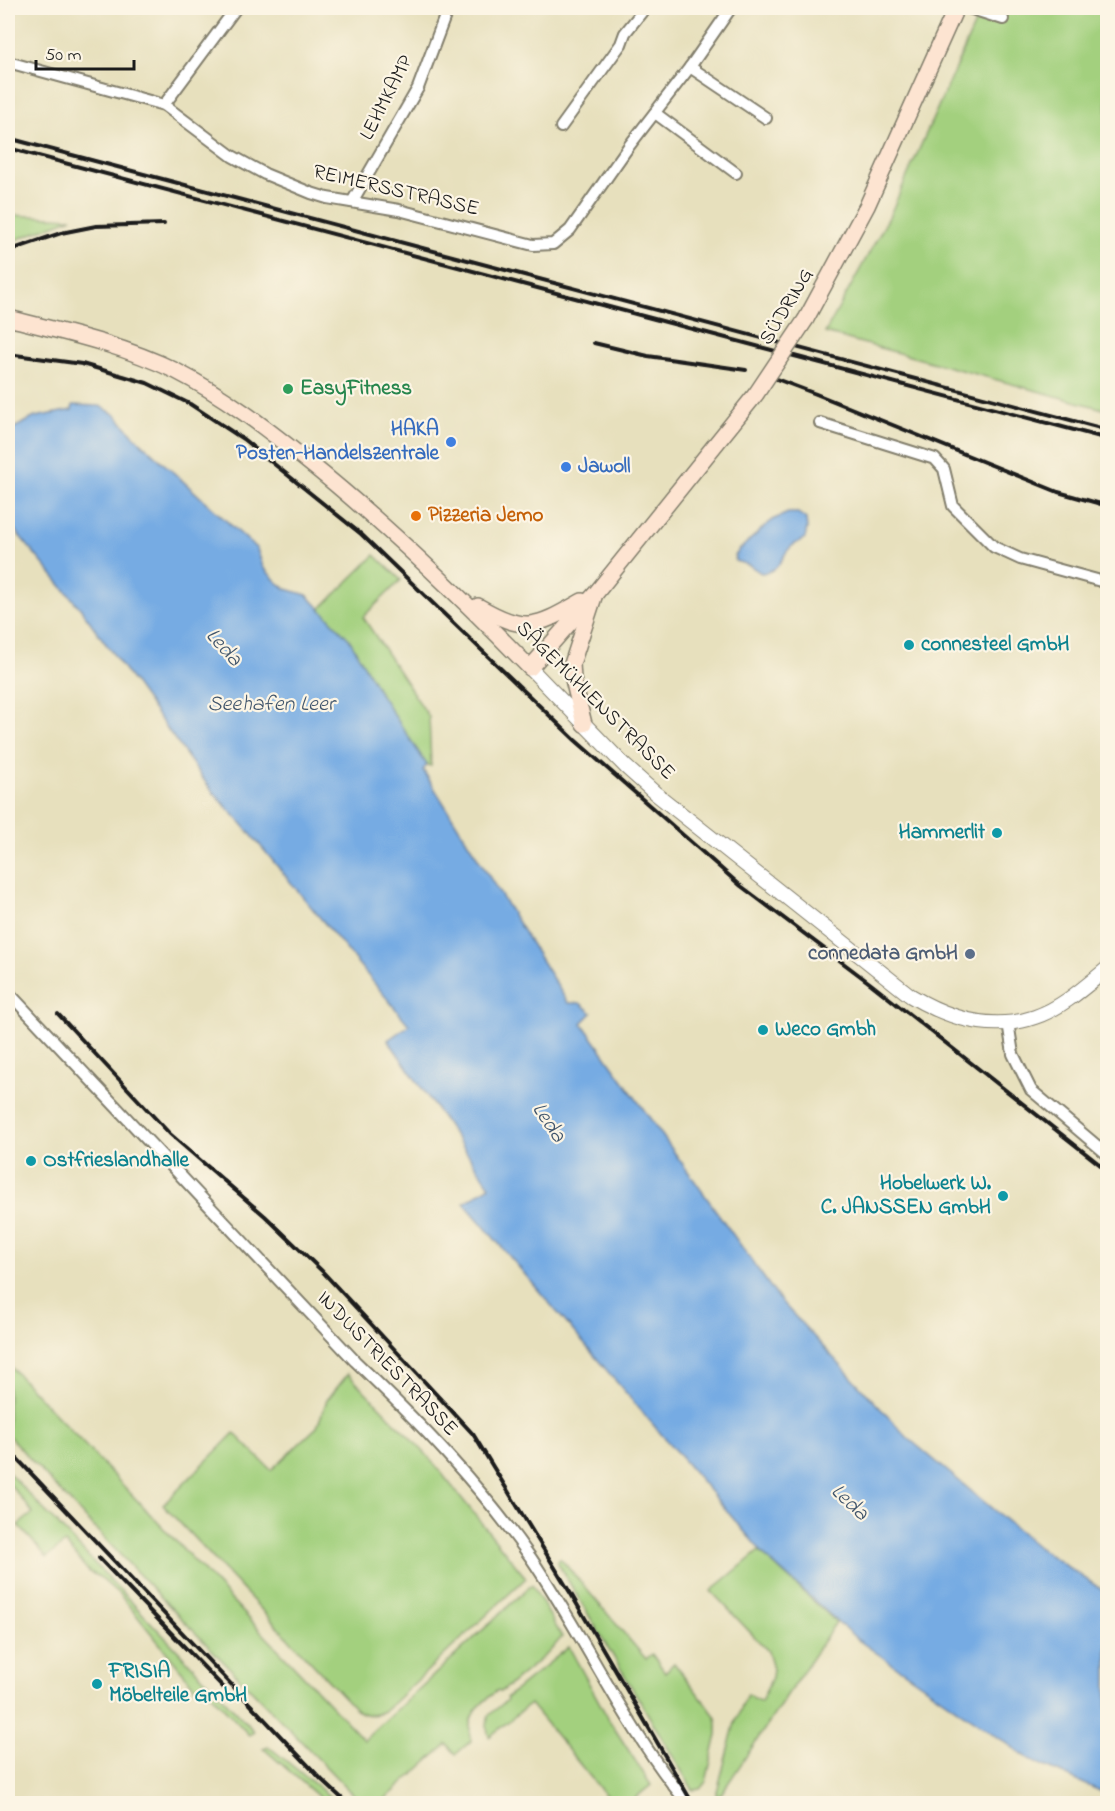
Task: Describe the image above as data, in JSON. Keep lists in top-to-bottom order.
{
  "streets": {
    "main road": ["SÜDRING", "SÄGEMÜHLENSTRASSE"],
    "street": ["LEHMKAMP", "REIMERSSTRASSE", "INDUSTRIESTRASSE"]
  },
  "crossings": [
    ["LEHMKAMP", "REIMERSSTRASSE"],
    ["SÜDRING", "SÄGEMÜHLENSTRASSE"]
  ],
  "water": ["Leda", "Seehafen Leer"],
  "places": [
    "EasyFitness",
    "HAKA Posten-Handelszentrale",
    "Jawoll",
    "Pizzeria Jemo",
    "connesteel GmbH",
    "Hammerlit",
    "connedata GmbH",
    "Weco Gmbh",
    "Ostfrieslandhalle",
    "Hobelwerk W. C. JANSSEN GmbH",
    "FRISIA Möbelteile GmbH"
  ],
  "scale_bar": "50 m"
}
